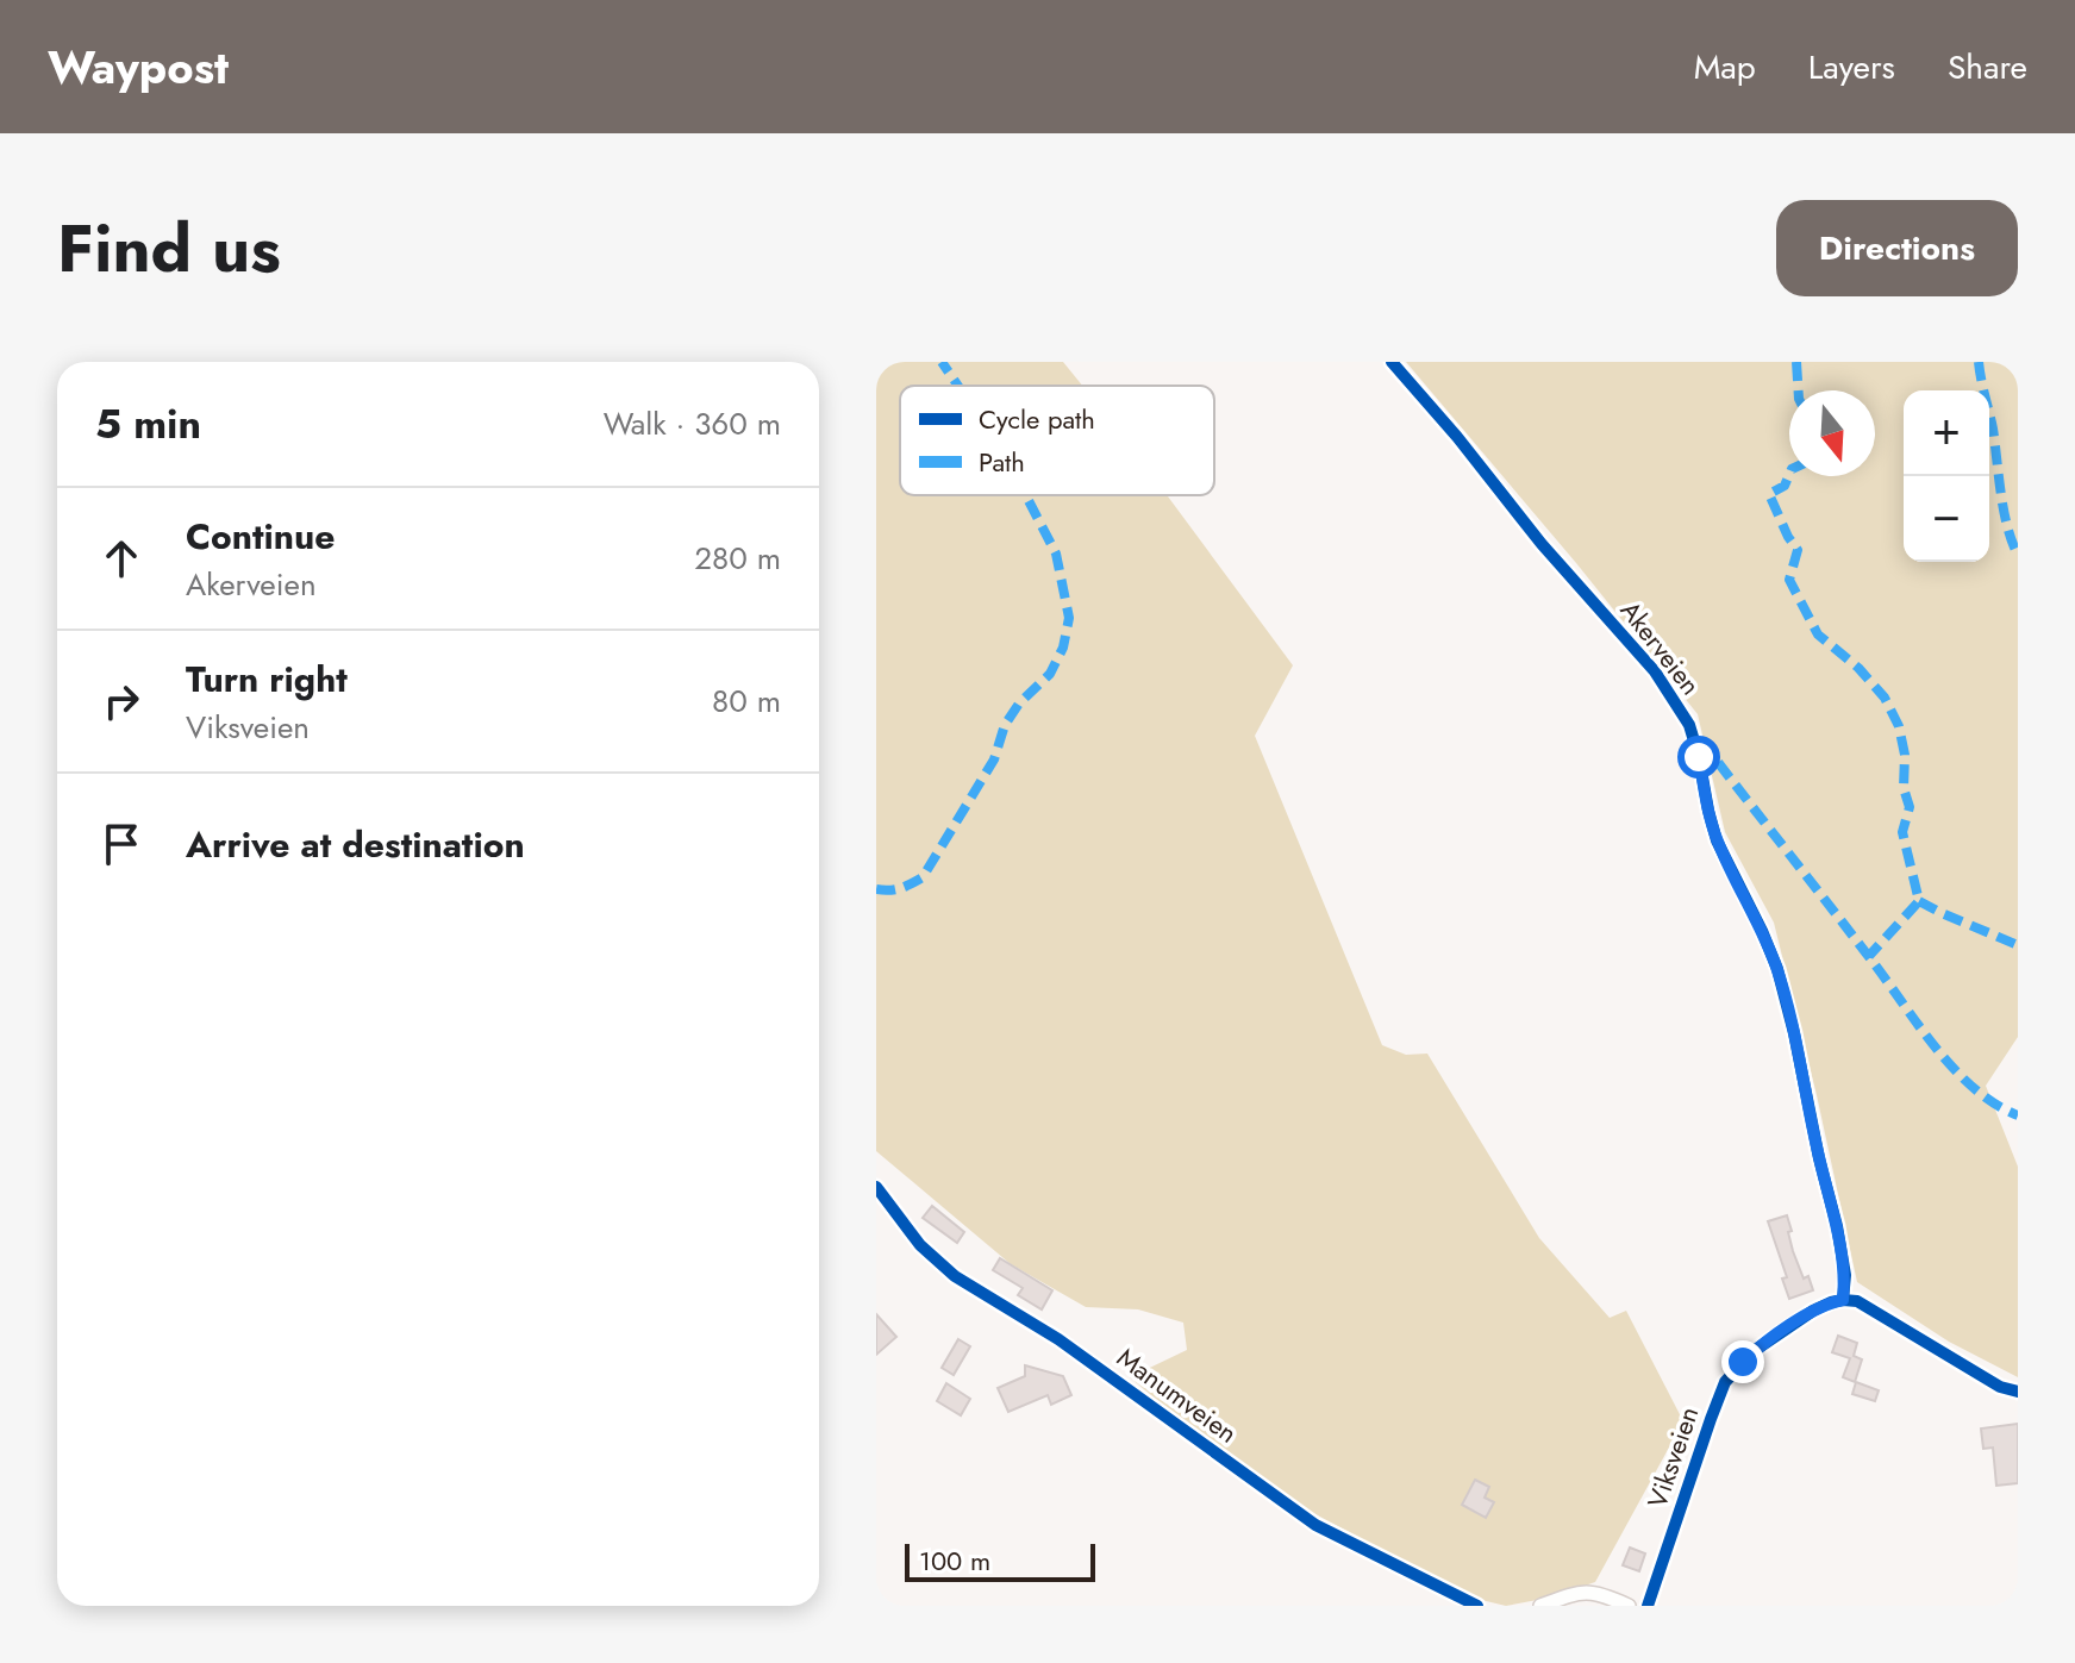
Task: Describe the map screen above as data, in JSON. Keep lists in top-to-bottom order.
{
  "streets": {
    "street": ["Akerveien", "Manumveien", "Viksveien"]
  },
  "crossings": [
    ["Akerveien", "Viksveien"]
  ],
  "legend": ["Cycle path", "Path"],
  "scale_bar": "100 m",
  "north": "bottom",
  "page": {
    "header": "Waypost",
    "nav": ["Map", "Layers", "Share"],
    "title": "Find us",
    "buttons": "Directions",
    "heading": ["5 min", "Walk · 360 m"],
    "map_buttons": ["+", "−"],
    "list": [
      ["Continue", "Akerveien", "280 m"],
      ["Turn right", "Viksveien", "80 m"],
      "Arrive at destination"
    ],
    "scale": "100 m"
  }
}
